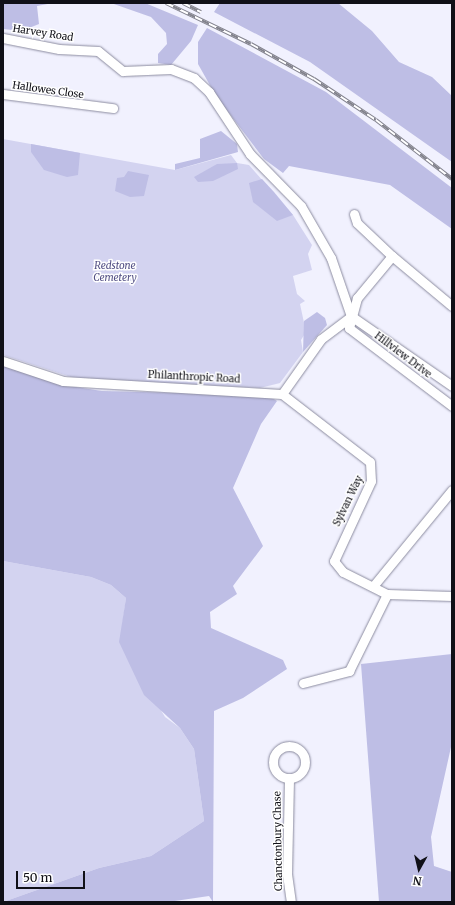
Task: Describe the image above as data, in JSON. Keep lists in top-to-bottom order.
{
  "streets": {
    "street": [
      "Harvey Road",
      "Hallowes Close",
      "Hillview Drive",
      "Philanthropic Road",
      "Sylvan Way",
      "Chanctonbury Chase"
    ]
  },
  "crossings": [
    ["Harvey Road", "Hillview Drive"],
    ["Philanthropic Road", "Sylvan Way"]
  ],
  "parks": ["Redstone Cemetery"],
  "scale_bar": "50 m",
  "north": "bottom"
}
